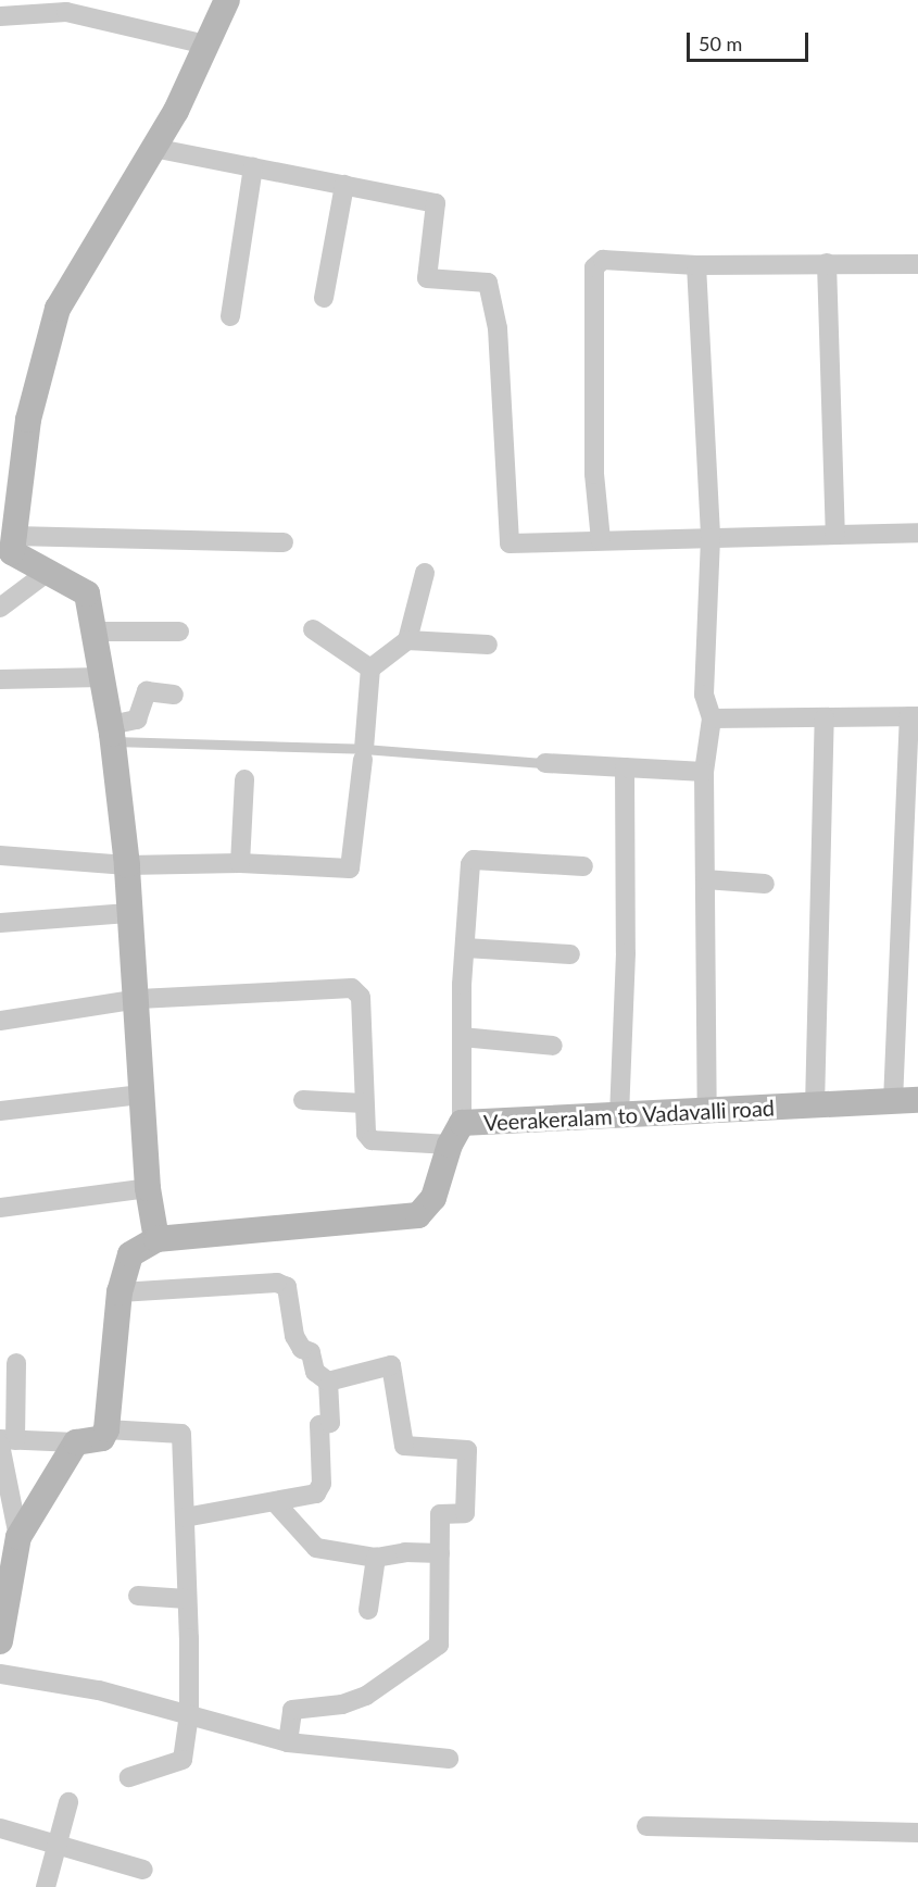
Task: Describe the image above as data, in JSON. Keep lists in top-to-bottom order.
{
  "streets": {
    "street": ["Veerakeralam to Vadavalli road"]
  },
  "scale_bar": "50 m"
}
